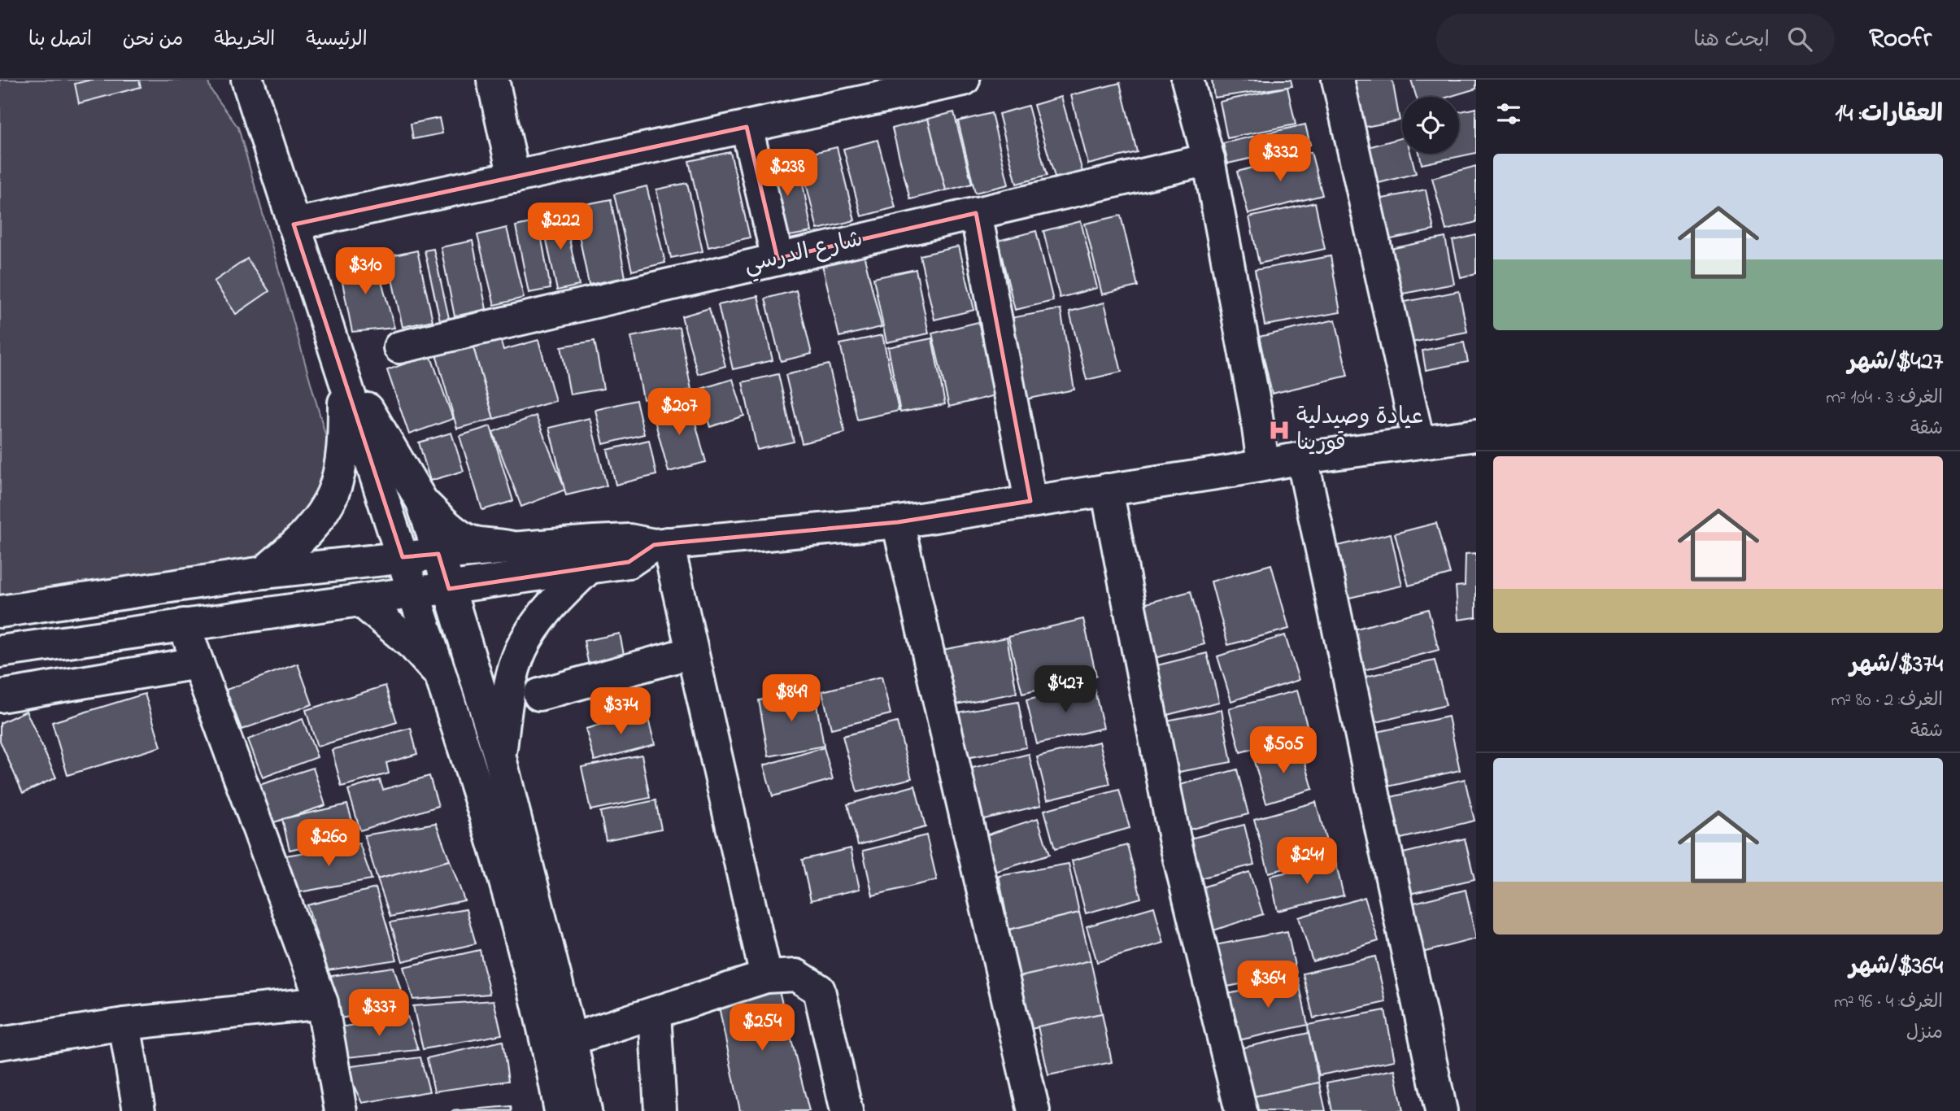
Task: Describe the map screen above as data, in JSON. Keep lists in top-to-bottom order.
{
  "streets": {
    "street": ["شارع الدرسي"]
  },
  "places": {
    "hospital": ["عيادة وصيدلية قورينا"]
  },
  "page": {
    "header": "Roofr",
    "search": "ابحث هنا",
    "nav": [
      "الرئيسية",
      "الخريطة",
      "من نحن",
      "اتصل بنا"
    ],
    "heading": "العقارات: 14",
    "price": [
      "$332",
      "$238",
      "$222",
      "$310",
      "$207",
      "$427",
      "$849",
      "$374",
      "$505",
      "$260",
      "$241",
      "$364",
      "$337",
      "$254"
    ],
    "list": [
      {
        "name": "$427/شهر",
        "note": "الغرف: 3 · 104 m² · شقة"
      },
      {
        "name": "$374/شهر",
        "note": "الغرف: 2 · 80 m² · شقة"
      },
      {
        "name": "$364/شهر",
        "note": "الغرف: 4 · 96 m² · منزل"
      }
    ]
  }
}
